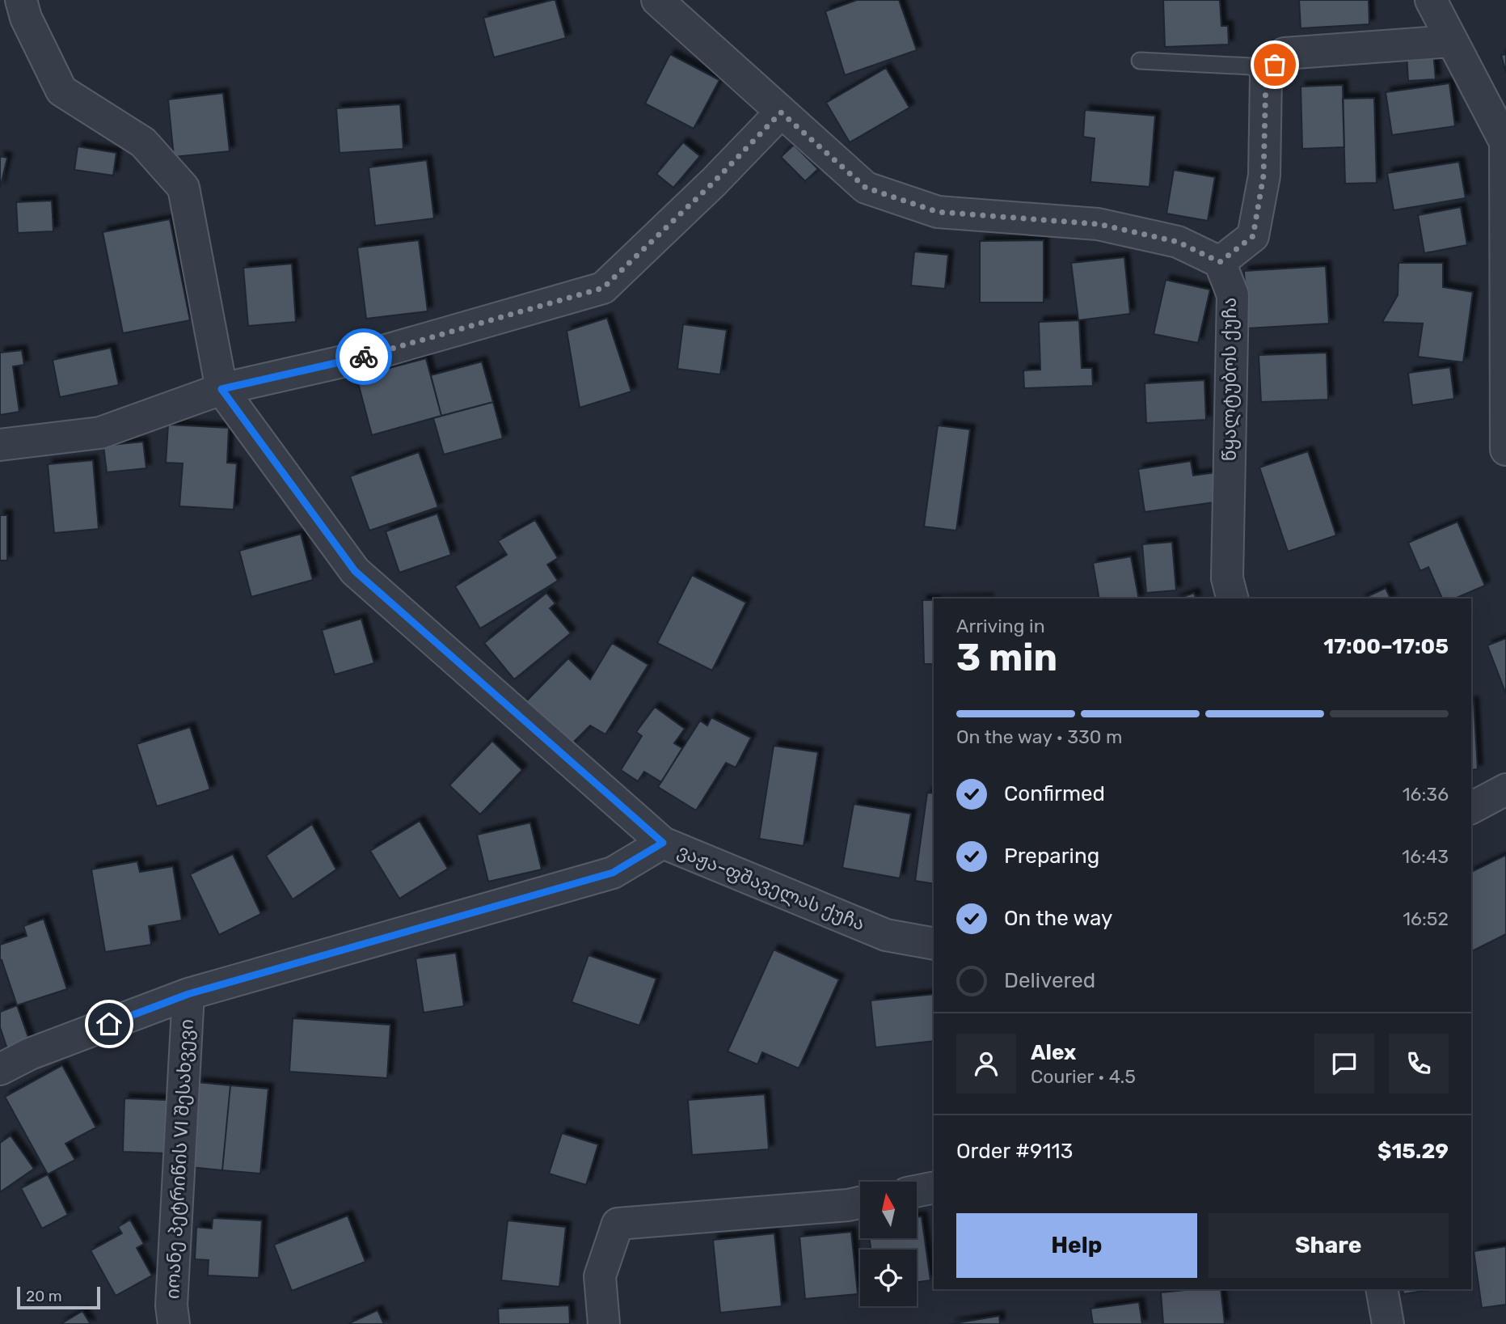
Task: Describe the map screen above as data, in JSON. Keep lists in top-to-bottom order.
{
  "streets": {
    "street": ["წყალტუბოს ქუჩა", "ვაჟა-ფშაველას ქუჩა", "იოანე პეტრიწის VI შესახვევი"]
  },
  "crossings": [
    ["ვაჟა-ფშაველას ქუჩა", "იოანე პეტრიწის VI შესახვევი"]
  ],
  "scale_bar": "20 m",
  "north": "top",
  "page": {
    "heading": ["3 min", "Arriving in", "17:00–17:05"],
    "panel": [
      "Alex",
      "Courier · 4.5",
      "Order #9113",
      "$15.29"
    ],
    "bar": "On the way · 330 m",
    "list": [
      ["Confirmed", "16:36"],
      ["Preparing", "16:43"],
      ["On the way", "16:52"],
      "Delivered"
    ],
    "buttons": ["Help", "Share"],
    "scale": "20 m"
  }
}
